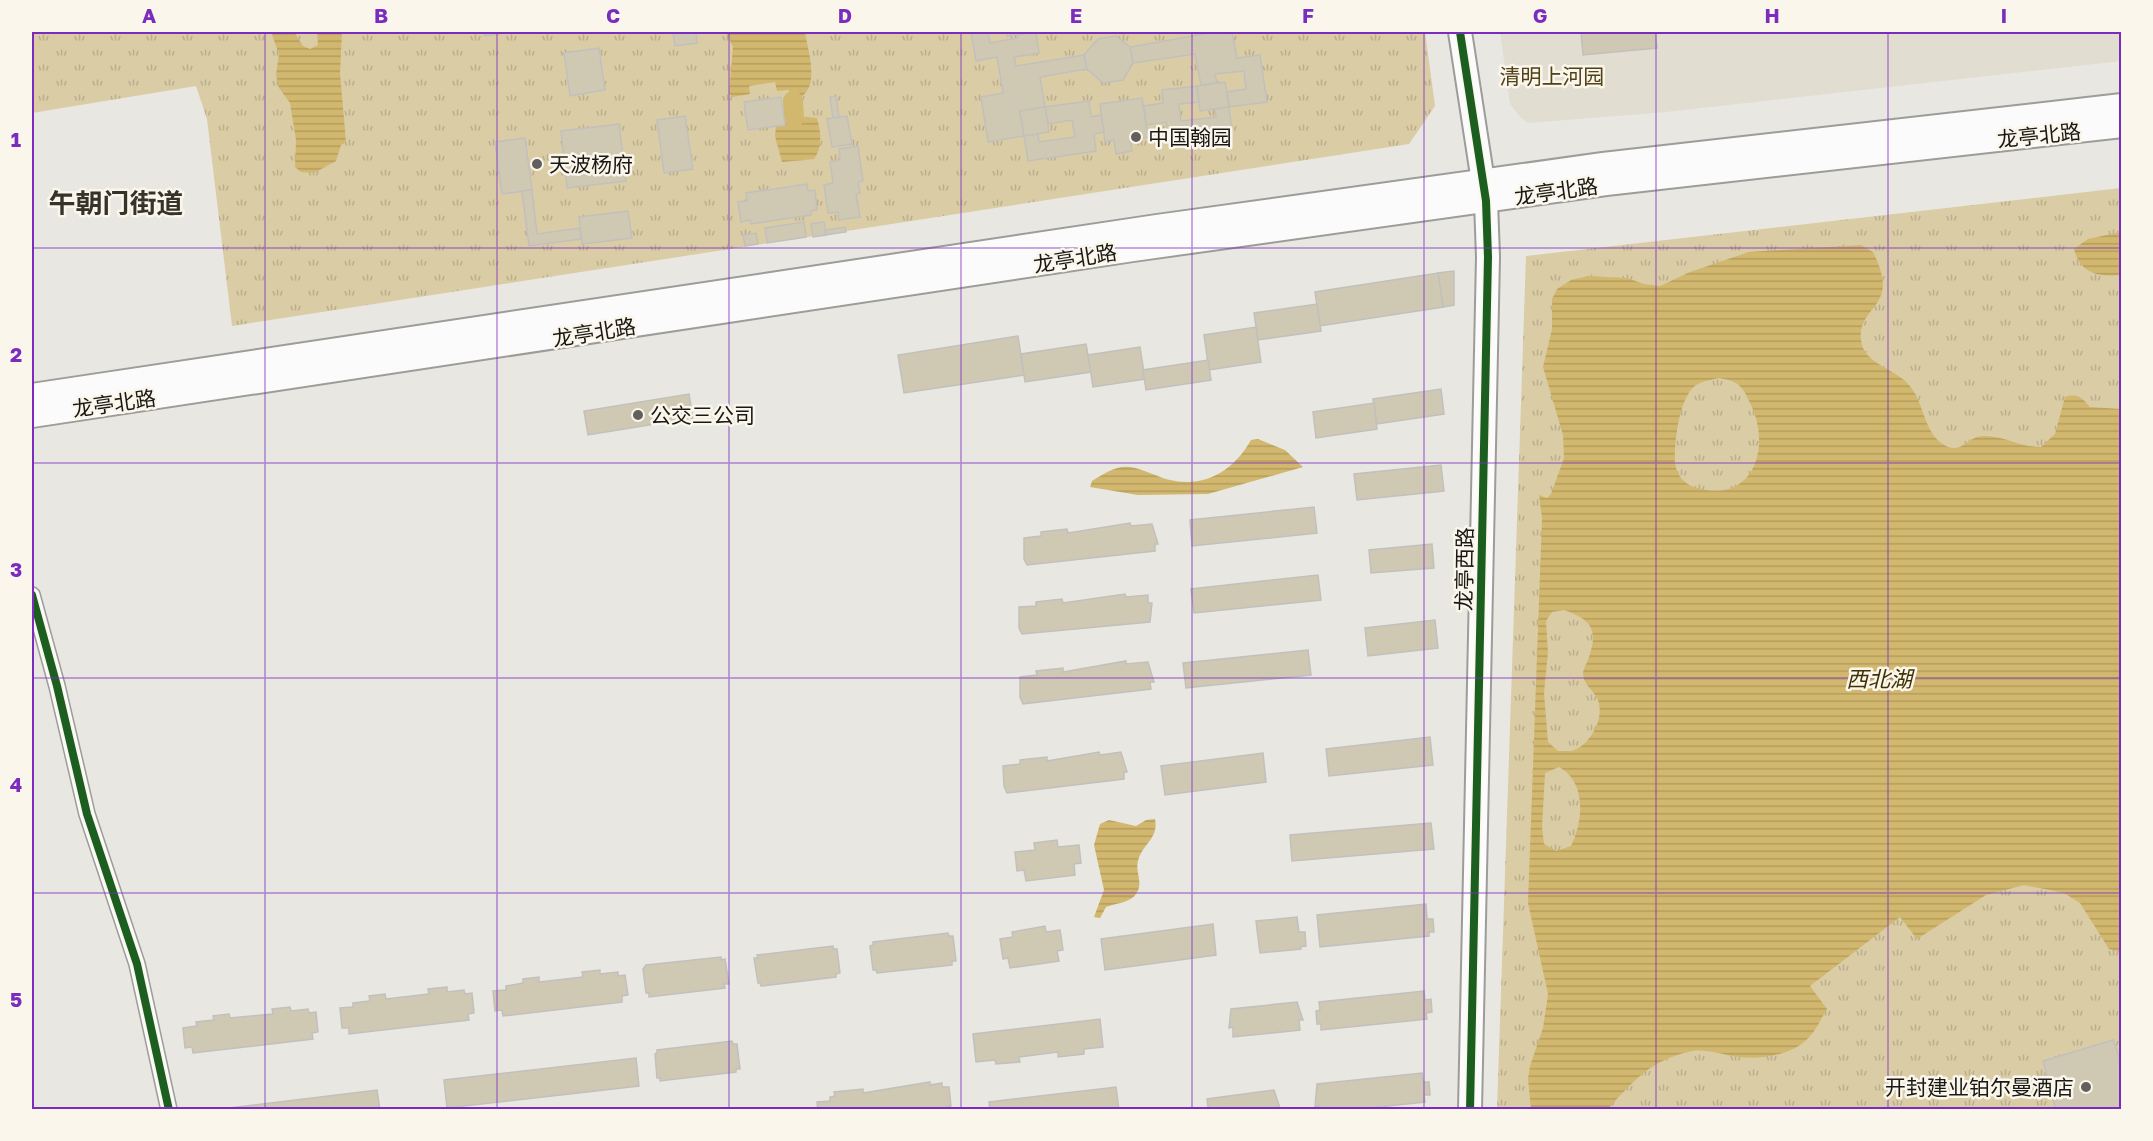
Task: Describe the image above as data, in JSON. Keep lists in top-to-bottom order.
{
  "streets": {
    "main road": ["龙亭北路", "龙亭西路"]
  },
  "crossings": [
    ["龙亭北路", "龙亭西路"]
  ],
  "districts": ["午朝门街道"],
  "water": ["西北湖"],
  "parks": ["清明上河园"],
  "places": [
    "中国翰园",
    "天波杨府",
    "公交三公司",
    "开封建业铂尔曼酒店"
  ],
  "grid": {
    "columns": [
      "A",
      "B",
      "C",
      "D",
      "E",
      "F",
      "G",
      "H",
      "I"
    ],
    "rows": [
      "1",
      "2",
      "3",
      "4",
      "5"
    ]
  }
}
